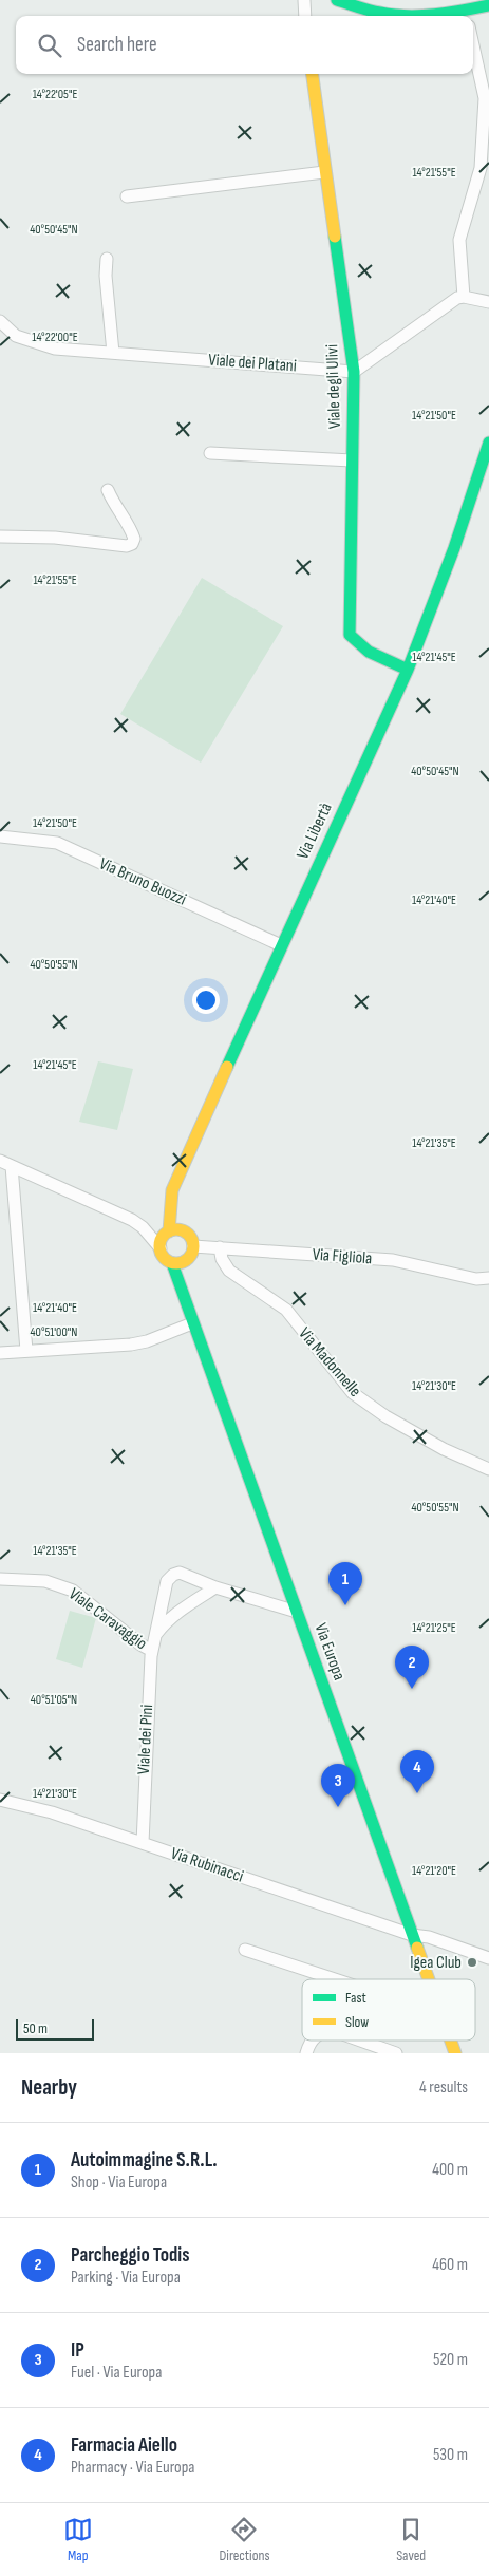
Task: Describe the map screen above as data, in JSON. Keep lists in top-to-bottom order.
{
  "streets": {
    "street": [
      "Viale dei Platani",
      "Viale degli Ulivi",
      "Via Libertà",
      "Via Bruno Buozzi",
      "Via Figliola",
      "Via Madonnelle",
      "Viale Caravaggio",
      "Via Europa",
      "Viale dei Pini",
      "Via Rubinacci"
    ]
  },
  "crossings": [
    ["Viale dei Platani", "Viale degli Ulivi"],
    ["Viale degli Ulivi", "Via Libertà"],
    ["Via Libertà", "Via Bruno Buozzi"],
    ["Via Libertà", "Via Figliola"],
    ["Via Libertà", "Via Europa"],
    ["Via Figliola", "Via Madonnelle"],
    ["Via Figliola", "Via Europa"],
    ["Viale Caravaggio", "Viale dei Pini"],
    ["Via Europa", "Viale dei Pini"],
    ["Via Europa", "Via Rubinacci"],
    ["Viale dei Pini", "Via Rubinacci"]
  ],
  "places": ["Igea Club"],
  "legend": ["Fast", "Slow"],
  "scale_bar": "50 m",
  "page": {
    "search": "Search here",
    "pins": [
      "1",
      "2",
      "4",
      "3"
    ],
    "scale": "50 m",
    "heading": ["Nearby", "4 results"],
    "list": [
      {
        "mark": "1",
        "name": "Autoimmagine S.R.L.",
        "note": "Shop · Via Europa",
        "value": "400 m"
      },
      {
        "mark": "2",
        "name": "Parcheggio Todis",
        "note": "Parking · Via Europa",
        "value": "460 m"
      },
      {
        "mark": "3",
        "name": "IP",
        "note": "Fuel · Via Europa",
        "value": "520 m"
      },
      {
        "mark": "4",
        "name": "Farmacia Aiello",
        "note": "Pharmacy · Via Europa",
        "value": "530 m"
      }
    ],
    "nav": ["Map", "Directions", "Saved"]
  },
  "coordinates": [
    "14°22'05\"E",
    "14°21'55\"E",
    "40°50'45\"N",
    "14°22'00\"E",
    "14°21'50\"E",
    "14°21'45\"E",
    "14°21'40\"E",
    "40°50'55\"N",
    "14°21'35\"E",
    "40°51'00\"N",
    "14°21'30\"E",
    "14°21'25\"E",
    "40°51'05\"N",
    "14°21'20\"E"
  ]
}
